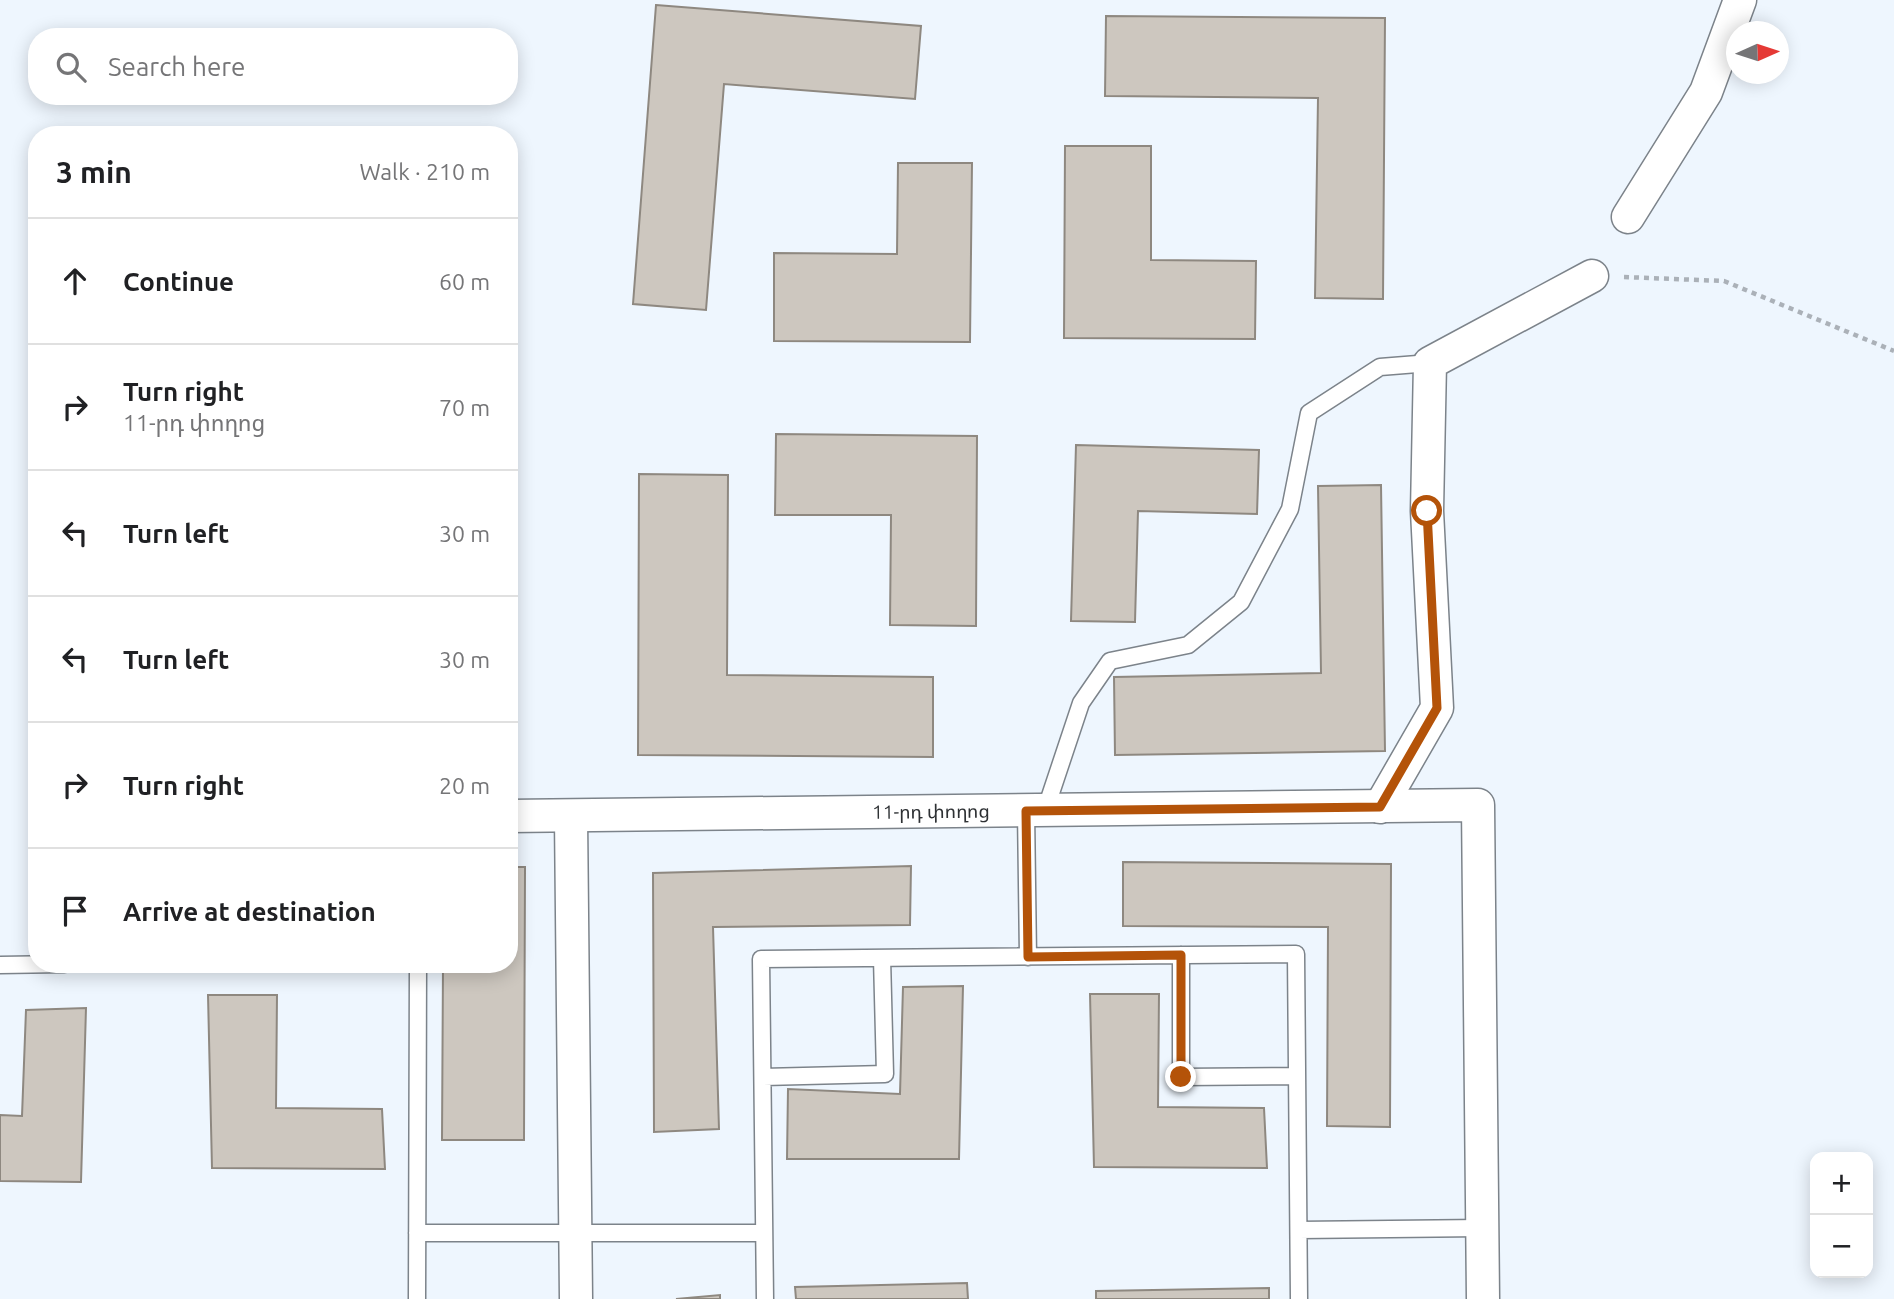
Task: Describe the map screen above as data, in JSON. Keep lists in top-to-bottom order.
{
  "streets": {
    "street": ["11-րդ փողոց"]
  },
  "north": "right",
  "page": {
    "search": "Search here",
    "heading": ["3 min", "Walk · 210 m"],
    "list": [
      ["Continue", "60 m"],
      ["Turn right", "11-րդ փողոց", "70 m"],
      ["Turn left", "30 m"],
      ["Turn left", "30 m"],
      ["Turn right", "20 m"],
      "Arrive at destination"
    ],
    "map_buttons": ["+", "−"]
  }
}
